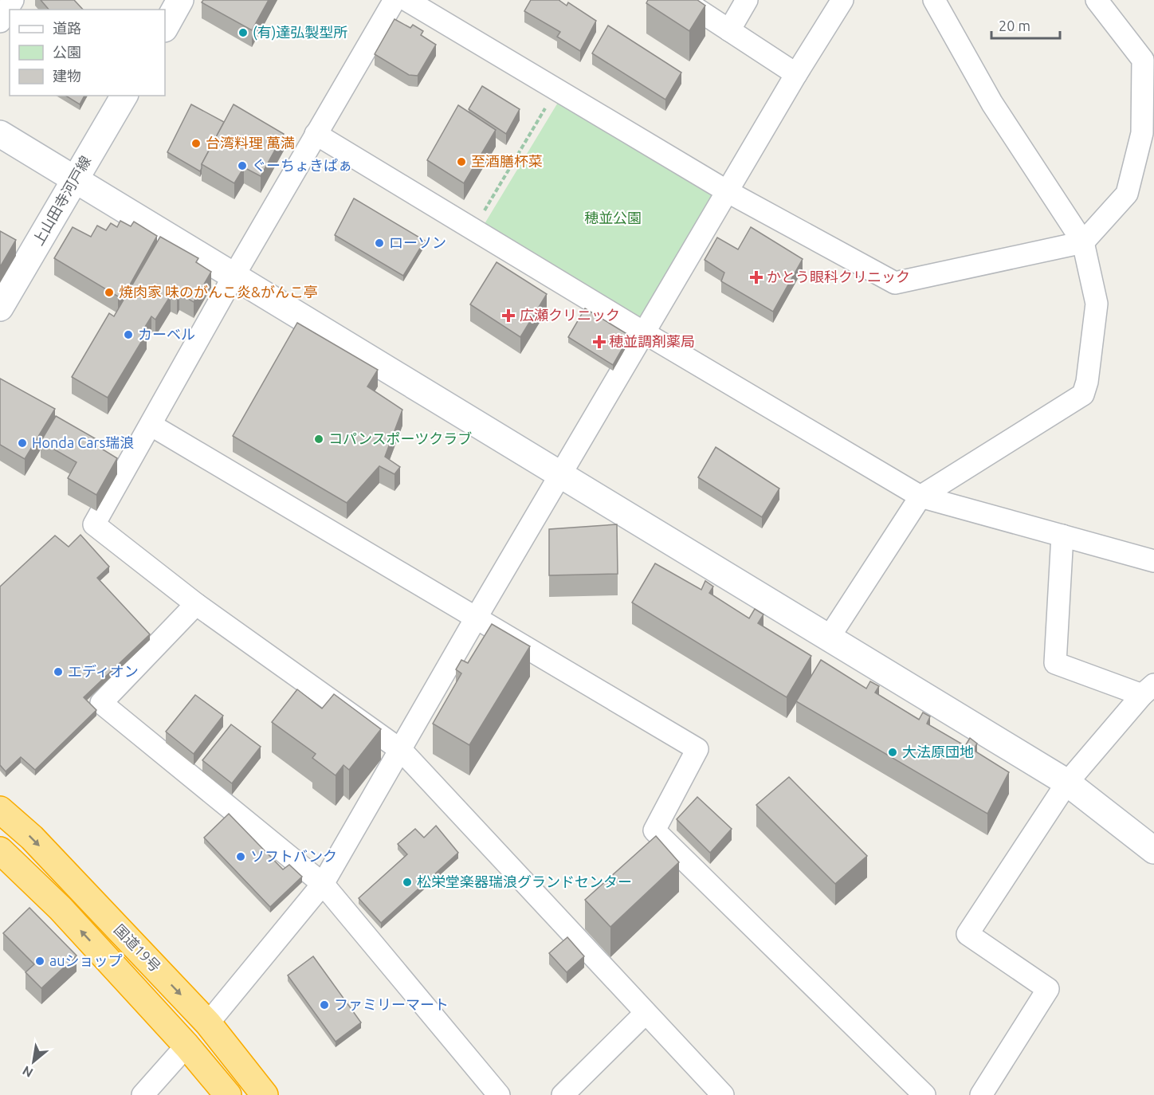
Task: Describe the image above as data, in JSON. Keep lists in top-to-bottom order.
{
  "streets": {
    "highway": ["国道19号"],
    "street": ["上山田寺河戸線"]
  },
  "parks": ["穂並公園"],
  "places": {
    "other": [
      "(有)達弘製型所",
      "台湾料理 萬満",
      "至酒膳杯菜",
      "ぐーちょきぱぁ",
      "ローソン",
      "焼肉家 味のがんこ炎&がんこ亭",
      "カーベル",
      "コパンスポーツクラブ",
      "Honda Cars瑞浪",
      "エディオン",
      "大法原団地",
      "ソフトバンク",
      "松栄堂楽器瑞浪グランドセンター",
      "auショップ",
      "ファミリーマート"
    ],
    "health": ["かとう眼科クリニック", "広瀬クリニック", "穂並調剤薬局"]
  },
  "legend": ["道路", "公園", "建物"],
  "scale_bar": "20 m",
  "north": "bottom left"
}
